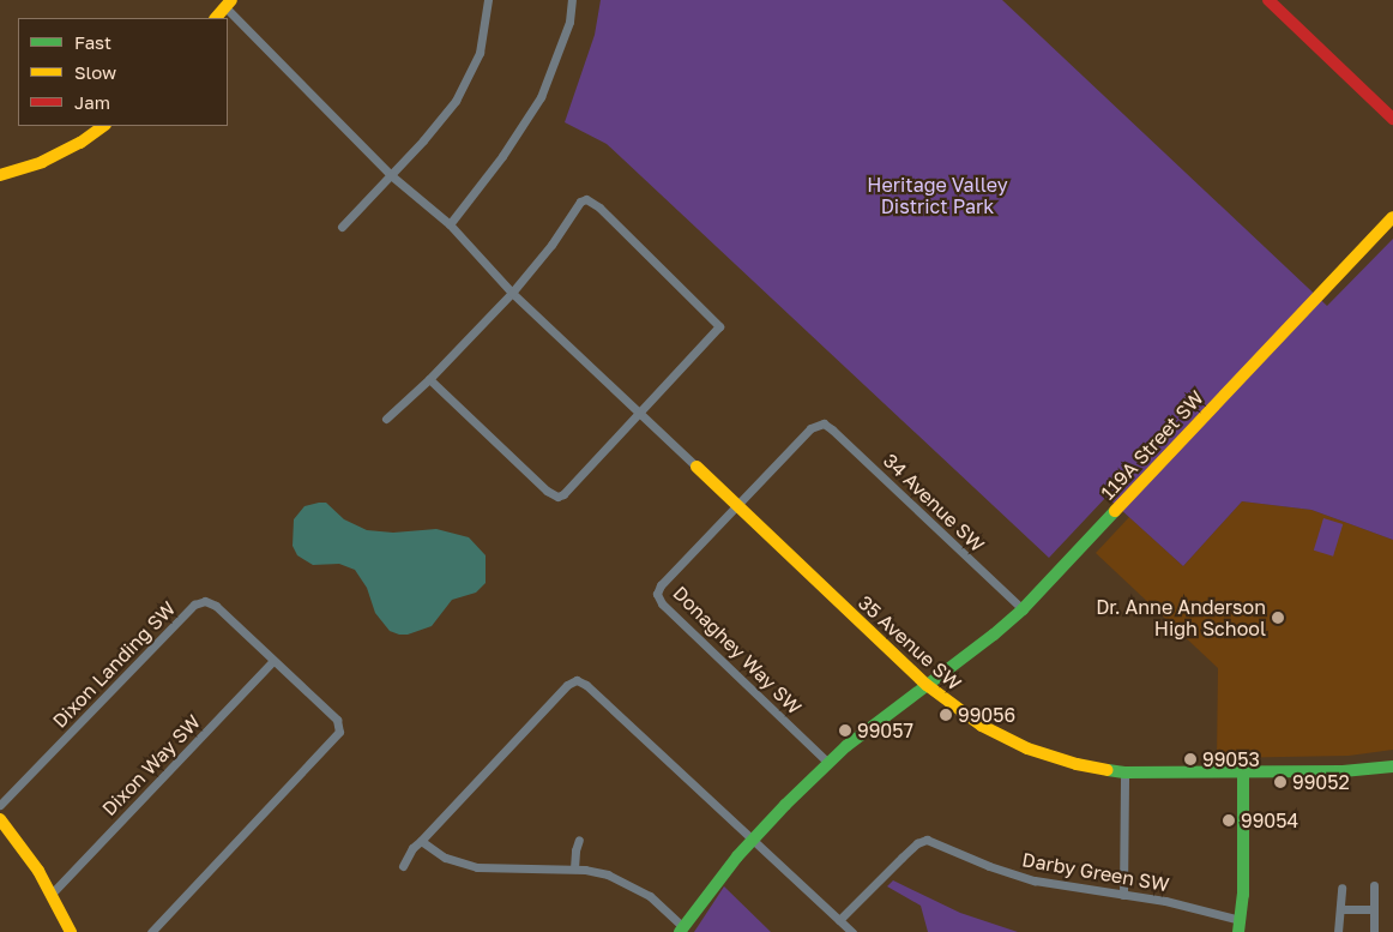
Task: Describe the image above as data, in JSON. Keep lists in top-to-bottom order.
{
  "streets": {
    "street": [
      "119A Street SW",
      "34 Avenue SW",
      "35 Avenue SW",
      "Donaghey Way SW",
      "Dixon Landing SW",
      "Dixon Way SW",
      "Darby Green SW"
    ]
  },
  "crossings": [
    ["119A Street SW", "34 Avenue SW"],
    ["119A Street SW", "35 Avenue SW"],
    ["119A Street SW", "Donaghey Way SW"],
    ["34 Avenue SW", "35 Avenue SW"],
    ["34 Avenue SW", "Donaghey Way SW"],
    ["35 Avenue SW", "Donaghey Way SW"],
    ["Dixon Landing SW", "Dixon Way SW"]
  ],
  "parks": ["Heritage Valley District Park"],
  "places": [
    "Dr. Anne Anderson High School",
    "99056",
    "99057",
    "99053",
    "99052",
    "99054"
  ],
  "legend": ["Fast", "Slow", "Jam"]
}
